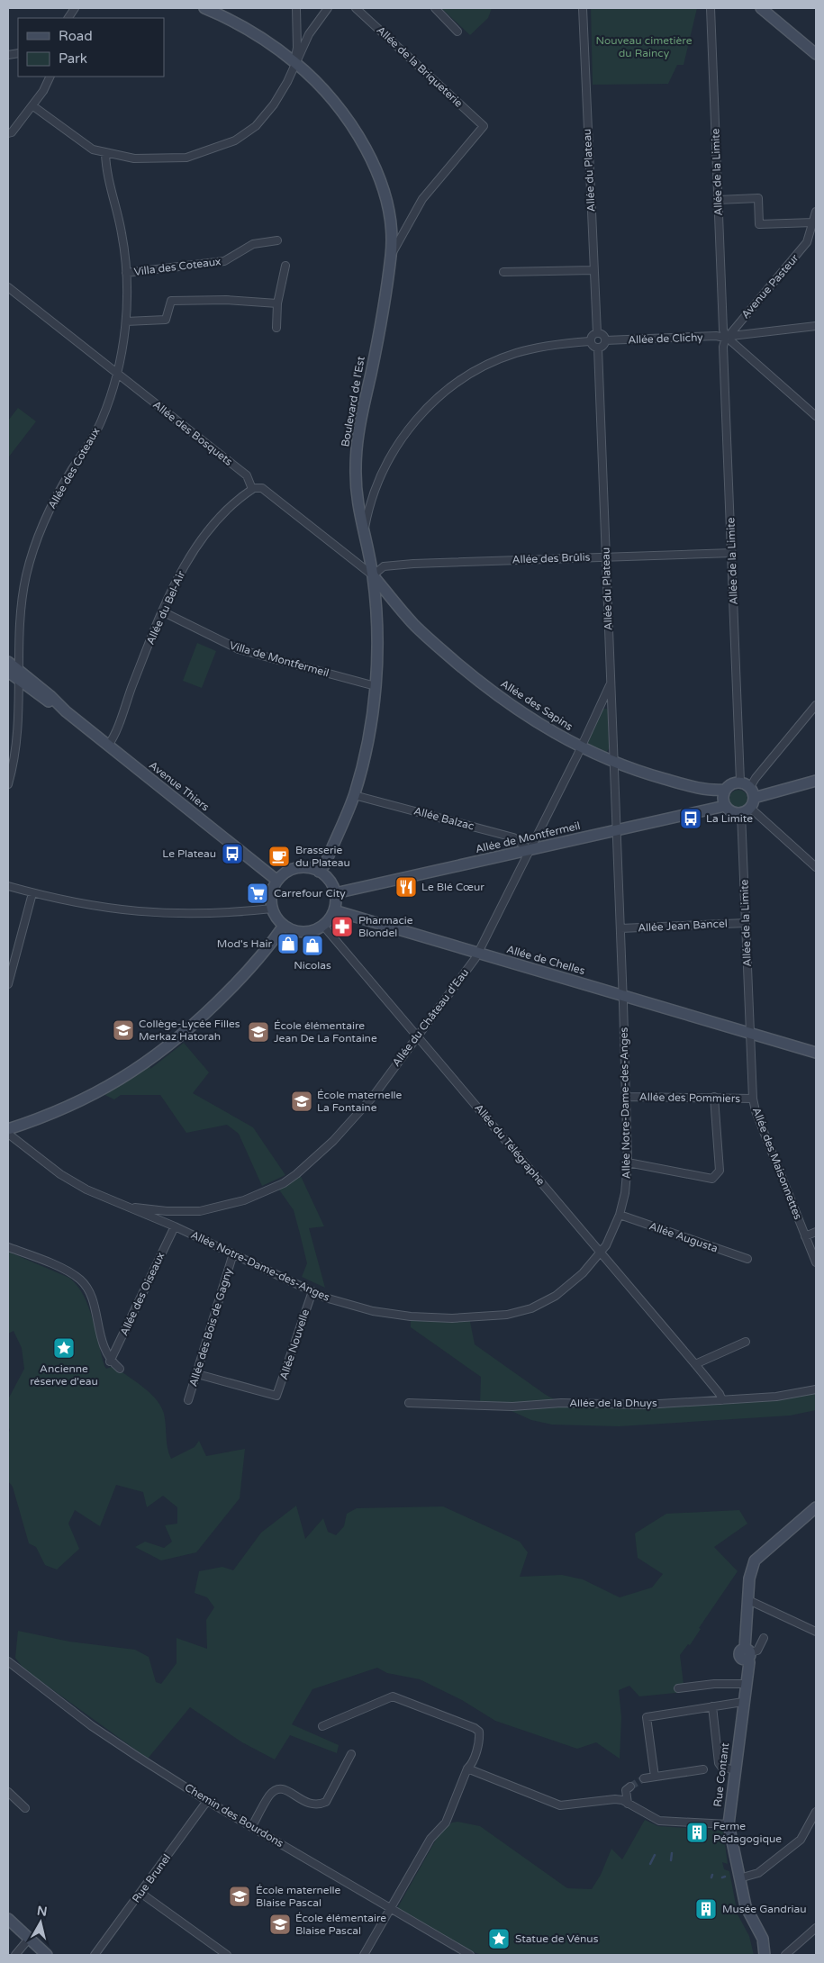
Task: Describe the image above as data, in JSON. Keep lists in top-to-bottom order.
{
  "streets": {
    "main road": [
      "Boulevard de l'Est",
      "Allée des Sapins",
      "Avenue Thiers",
      "Allée de Montfermeil",
      "Allée de Chelles",
      "Rue Contant"
    ],
    "street": [
      "Allée de la Briqueterie",
      "Allée du Plateau",
      "Allée de la Limite",
      "Villa des Coteaux",
      "Avenue Pasteur",
      "Allée de Clichy",
      "Allée des Bosquets",
      "Allée des Coteaux",
      "Allée des Brûlis",
      "Allée du Bel-Air",
      "Villa de Montfermeil",
      "Allée Balzac",
      "Allée Jean Bancel",
      "Allée du Château d'Eau",
      "Allée des Pommiers",
      "Allée Notre-Dame-des-Anges",
      "Allée du Télégraphe",
      "Allée des Maisonnettes",
      "Allée Augusta",
      "Allée des Oiseaux",
      "Allée des Bois de Gagny",
      "Allée Nouvelle",
      "Allée de la Dhuys",
      "Chemin des Bourdons",
      "Rue Brunel"
    ]
  },
  "crossings": [
    ["Allée de la Briqueterie", "Boulevard de l'Est"],
    ["Allée du Plateau", "Allée de Clichy"],
    ["Allée du Plateau", "Allée des Brûlis"],
    ["Allée du Plateau", "Allée des Sapins"],
    ["Allée du Plateau", "Allée de Montfermeil"],
    ["Allée du Plateau", "Allée du Château d'Eau"],
    ["Allée du Plateau", "Allée Notre-Dame-des-Anges"],
    ["Allée de la Limite", "Avenue Pasteur"],
    ["Allée de la Limite", "Allée de Clichy"],
    ["Allée de la Limite", "Allée des Brûlis"],
    ["Allée de la Limite", "Allée des Sapins"],
    ["Allée de la Limite", "Allée de Montfermeil"],
    ["Allée de la Limite", "Allée Jean Bancel"],
    ["Allée de la Limite", "Allée de Chelles"],
    ["Allée de la Limite", "Allée des Maisonnettes"],
    ["Villa des Coteaux", "Allée des Coteaux"],
    ["Avenue Pasteur", "Allée de Clichy"],
    ["Boulevard de l'Est", "Allée des Brûlis"],
    ["Boulevard de l'Est", "Villa de Montfermeil"],
    ["Boulevard de l'Est", "Allée des Sapins"],
    ["Boulevard de l'Est", "Avenue Thiers"],
    ["Boulevard de l'Est", "Allée Balzac"],
    ["Boulevard de l'Est", "Allée de Montfermeil"],
    ["Boulevard de l'Est", "Allée de Chelles"],
    ["Boulevard de l'Est", "Allée du Télégraphe"],
    ["Allée des Bosquets", "Allée des Coteaux"],
    ["Allée des Bosquets", "Allée du Bel-Air"],
    ["Allée des Coteaux", "Avenue Thiers"],
    ["Allée des Brûlis", "Allée des Sapins"],
    ["Allée du Bel-Air", "Villa de Montfermeil"],
    ["Allée du Bel-Air", "Avenue Thiers"],
    ["Allée des Sapins", "Allée de Montfermeil"],
    ["Allée des Sapins", "Allée du Château d'Eau"],
    ["Avenue Thiers", "Allée de Montfermeil"],
    ["Avenue Thiers", "Allée de Chelles"],
    ["Avenue Thiers", "Allée du Télégraphe"],
    ["Allée Balzac", "Allée de Montfermeil"],
    ["Allée Balzac", "Allée du Château d'Eau"],
    ["Allée de Montfermeil", "Allée de Chelles"],
    ["Allée de Montfermeil", "Allée du Château d'Eau"],
    ["Allée de Montfermeil", "Allée Notre-Dame-des-Anges"],
    ["Allée de Montfermeil", "Allée du Télégraphe"],
    ["Allée Jean Bancel", "Allée Notre-Dame-des-Anges"],
    ["Allée de Chelles", "Allée du Château d'Eau"],
    ["Allée de Chelles", "Allée Notre-Dame-des-Anges"],
    ["Allée de Chelles", "Allée du Télégraphe"],
    ["Allée de Chelles", "Allée des Maisonnettes"],
    ["Allée du Château d'Eau", "Allée Notre-Dame-des-Anges"],
    ["Allée du Château d'Eau", "Allée du Télégraphe"],
    ["Allée des Pommiers", "Allée Notre-Dame-des-Anges"],
    ["Allée des Pommiers", "Allée des Maisonnettes"],
    ["Allée Notre-Dame-des-Anges", "Allée du Télégraphe"],
    ["Allée Notre-Dame-des-Anges", "Allée Augusta"],
    ["Allée Notre-Dame-des-Anges", "Allée des Oiseaux"],
    ["Allée Notre-Dame-des-Anges", "Allée des Bois de Gagny"],
    ["Allée Notre-Dame-des-Anges", "Allée Nouvelle"],
    ["Allée du Télégraphe", "Allée de la Dhuys"],
    ["Allée des Bois de Gagny", "Allée Nouvelle"],
    ["Chemin des Bourdons", "Rue Brunel"]
  ],
  "parks": ["Nouveau cimetière du Raincy"],
  "places": {
    "bus stop": ["La Limite", "Le Plateau"],
    "cafe": ["Brasserie du Plateau"],
    "restaurant": ["Le Blé Cœur"],
    "supermarket": ["Carrefour City"],
    "pharmacy": ["Pharmacie Blondel"],
    "shop": ["Mod's Hair", "Nicolas"],
    "school or university": [
      "Collège-Lycée Filles Merkaz Hatorah",
      "École élémentaire Jean De La Fontaine",
      "École maternelle La Fontaine",
      "École maternelle Blaise Pascal",
      "École élémentaire Blaise Pascal"
    ],
    "place": ["Ancienne réserve d'eau", "Statue de Vénus"],
    "building": ["Ferme Pédagogique", "Musée Gandriau"]
  },
  "legend": ["Road", "Park"],
  "north": "top"
}
